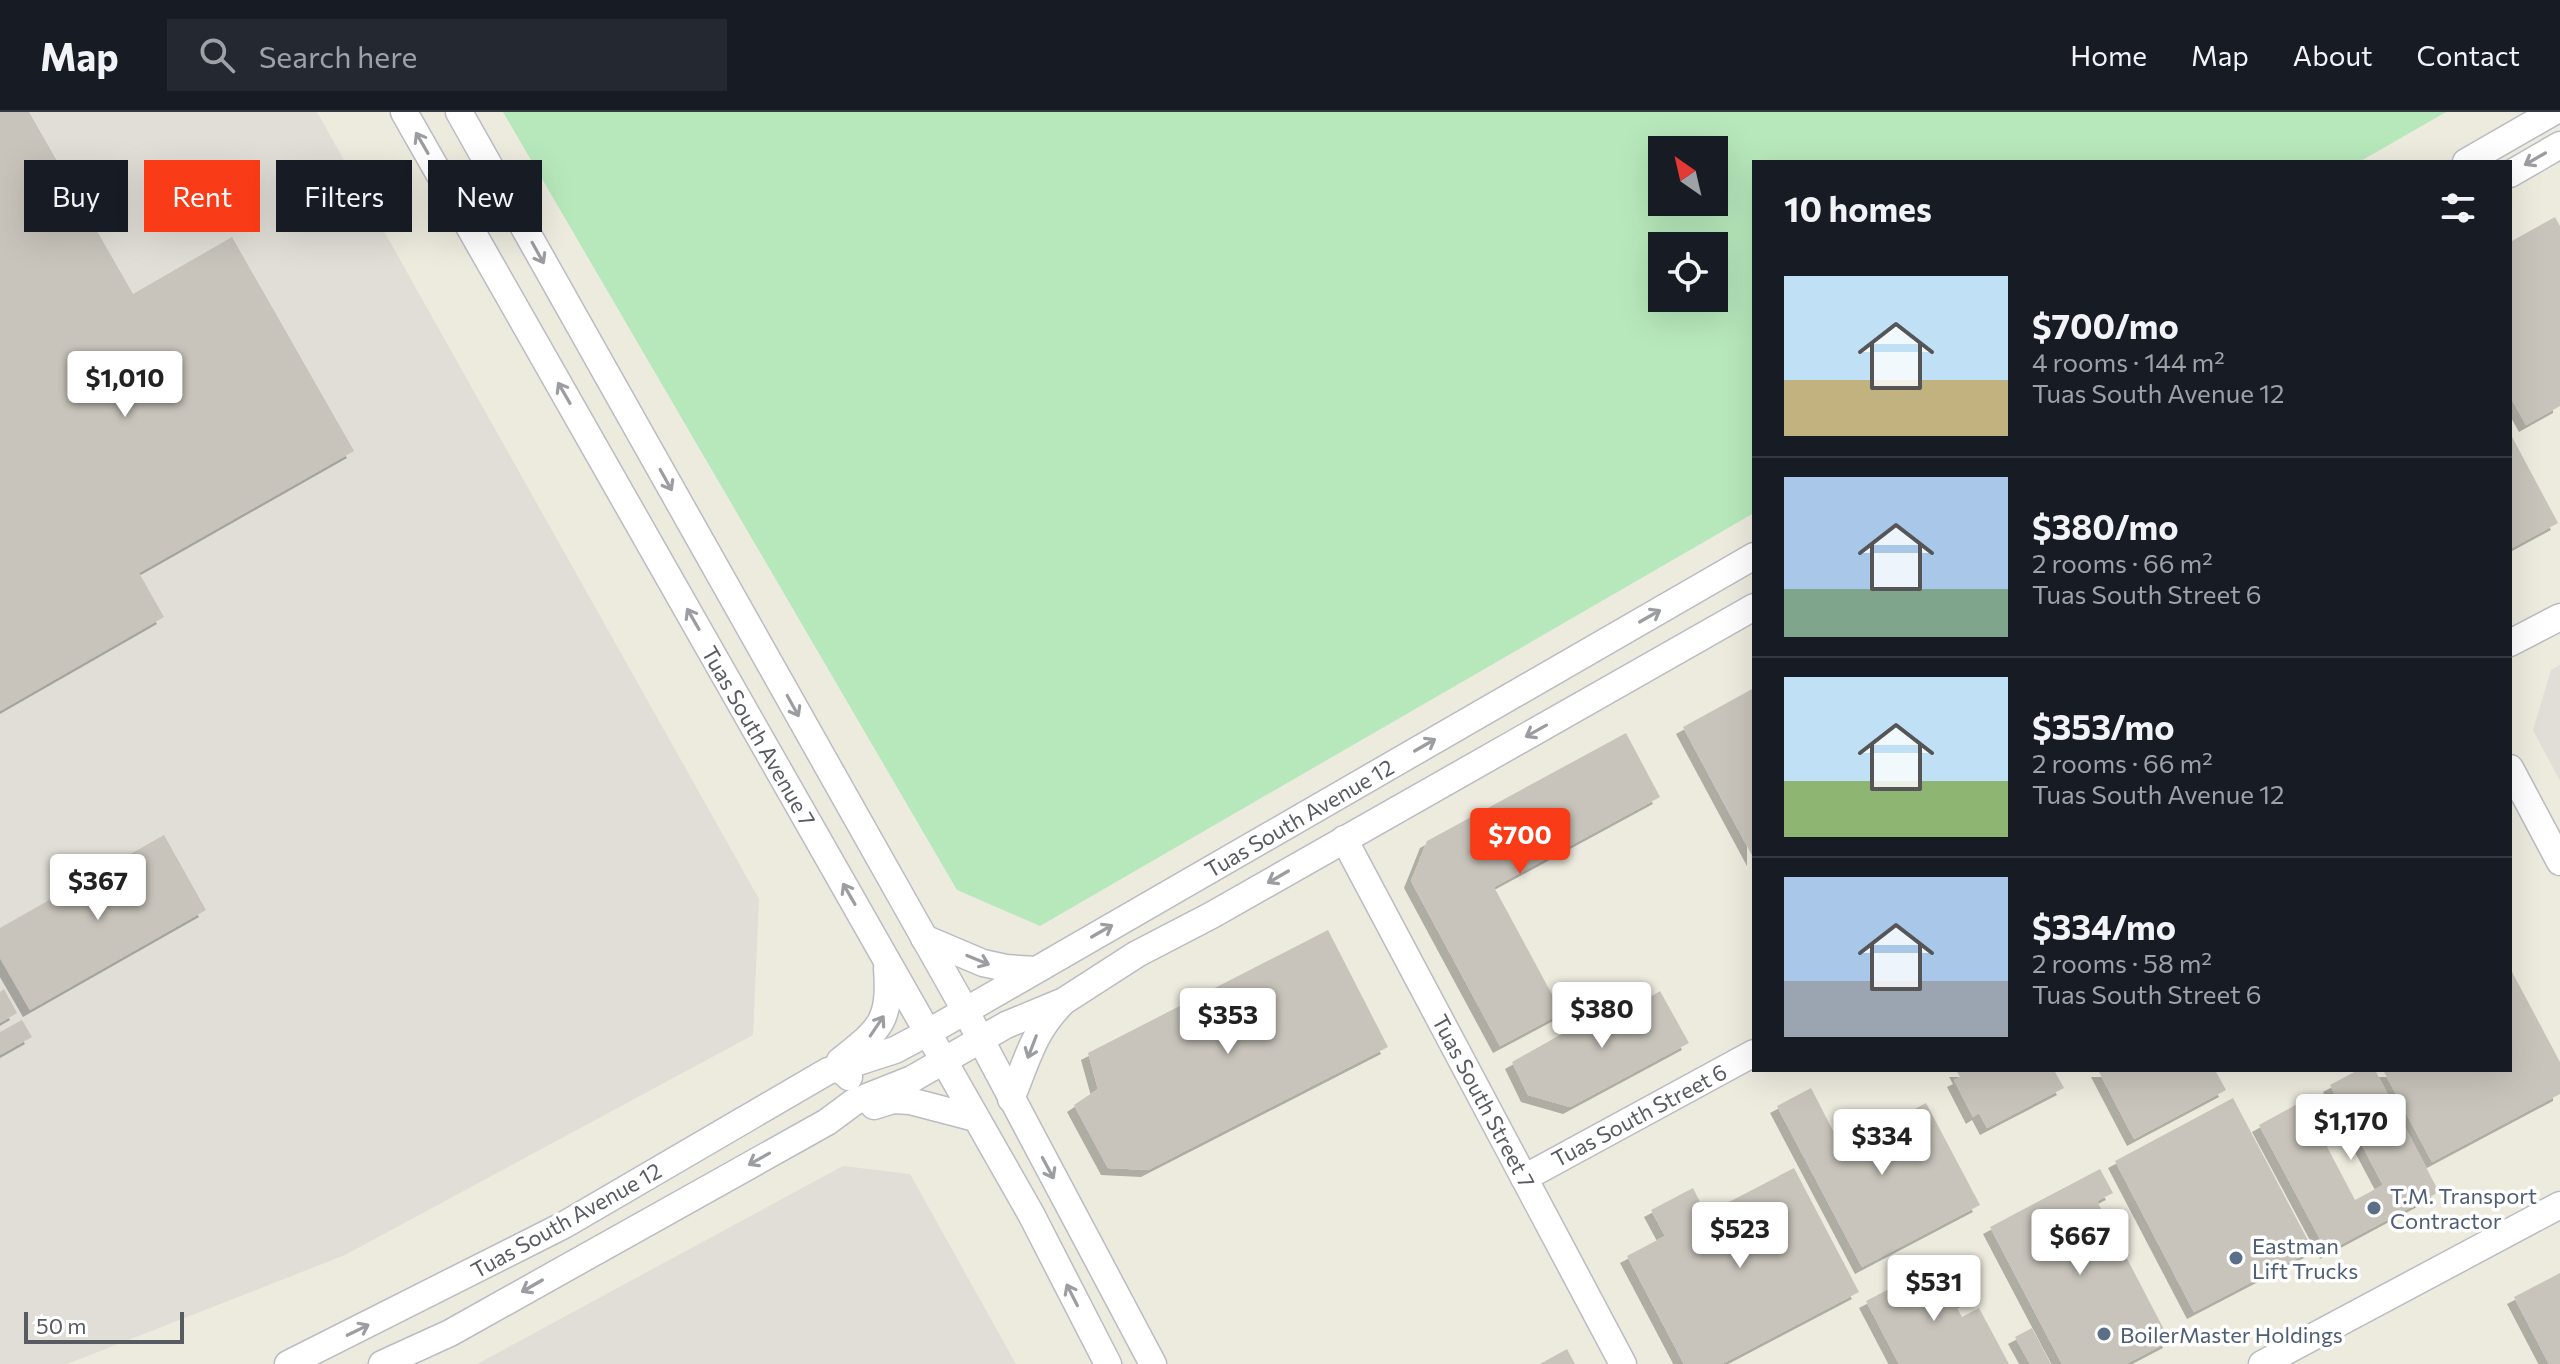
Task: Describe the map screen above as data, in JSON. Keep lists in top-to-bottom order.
{
  "streets": {
    "street": [
      "Tuas South Avenue 7",
      "Tuas South Avenue 12",
      "Tuas South Street 7",
      "Tuas South Street 6"
    ]
  },
  "crossings": [
    ["Tuas South Avenue 7", "Tuas South Avenue 12"],
    ["Tuas South Avenue 12", "Tuas South Street 7"],
    ["Tuas South Street 7", "Tuas South Street 6"]
  ],
  "places": ["T.M. Transport Contractor", "Eastman Lift Trucks", "BoilerMaster Holdings"],
  "scale_bar": "50 m",
  "north": "top left",
  "page": {
    "header": "Map",
    "search": "Search here",
    "nav": [
      "Home",
      "Map",
      "About",
      "Contact"
    ],
    "chip": [
      "Buy",
      "Rent",
      "Filters",
      "New"
    ],
    "heading": "10 homes",
    "list": [
      {
        "name": "$700/mo",
        "note": "4 rooms · 144 m² · Tuas South Avenue 12"
      },
      {
        "name": "$380/mo",
        "note": "2 rooms · 66 m² · Tuas South Street 6"
      },
      {
        "name": "$353/mo",
        "note": "2 rooms · 66 m² · Tuas South Avenue 12"
      },
      {
        "name": "$334/mo",
        "note": "2 rooms · 58 m² · Tuas South Street 6"
      }
    ],
    "price": [
      "$1,010",
      "$700",
      "$367",
      "$380",
      "$353",
      "$1,170",
      "$334",
      "$523",
      "$667",
      "$531"
    ],
    "scale": "50 m"
  }
}
